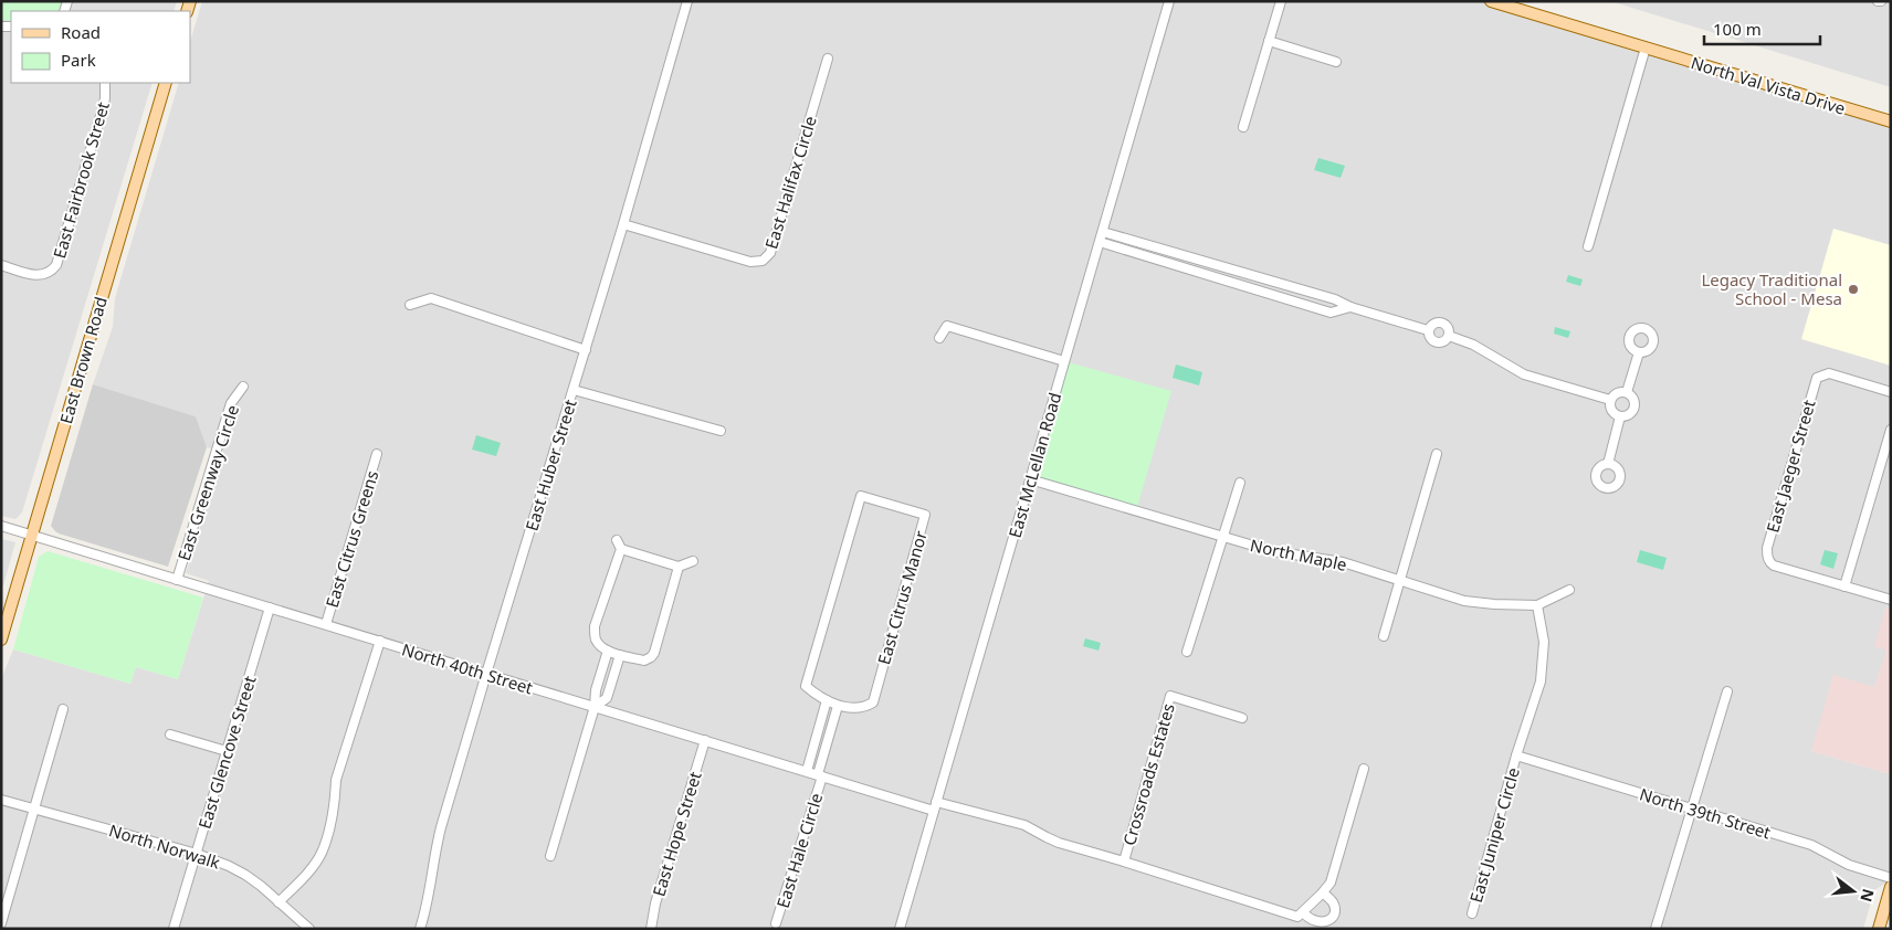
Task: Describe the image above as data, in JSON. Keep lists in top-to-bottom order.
{
  "streets": {
    "main road": ["North Val Vista Drive", "East Brown Road"],
    "street": [
      "East Fairbrook Street",
      "East Halifax Circle",
      "East Huber Street",
      "East McLellan Road",
      "East Jaeger Street",
      "East Greenway Circle",
      "East Citrus Greens",
      "North Maple",
      "East Citrus Manor",
      "North 40th Street",
      "East Glencove Street",
      "Crossroads Estates",
      "North 39th Street",
      "East Hope Street",
      "East Juniper Circle",
      "North Norwalk",
      "East Hale Circle"
    ]
  },
  "crossings": [
    ["East Halifax Circle", "East Huber Street"],
    ["East Brown Road", "North 40th Street"],
    ["East Huber Street", "North 40th Street"],
    ["East McLellan Road", "North Maple"],
    ["East McLellan Road", "North 40th Street"],
    ["East McLellan Road", "Crossroads Estates"],
    ["East Greenway Circle", "North 40th Street"],
    ["East Citrus Greens", "North 40th Street"],
    ["North Maple", "East Juniper Circle"],
    ["North 40th Street", "East Glencove Street"],
    ["North 40th Street", "Crossroads Estates"],
    ["North 40th Street", "East Hope Street"],
    ["North 40th Street", "East Hale Circle"],
    ["East Glencove Street", "North Norwalk"],
    ["North 39th Street", "East Juniper Circle"]
  ],
  "places": ["Legacy Traditional School - Mesa"],
  "legend": ["Road", "Park"],
  "scale_bar": "100 m",
  "north": "right"
}
